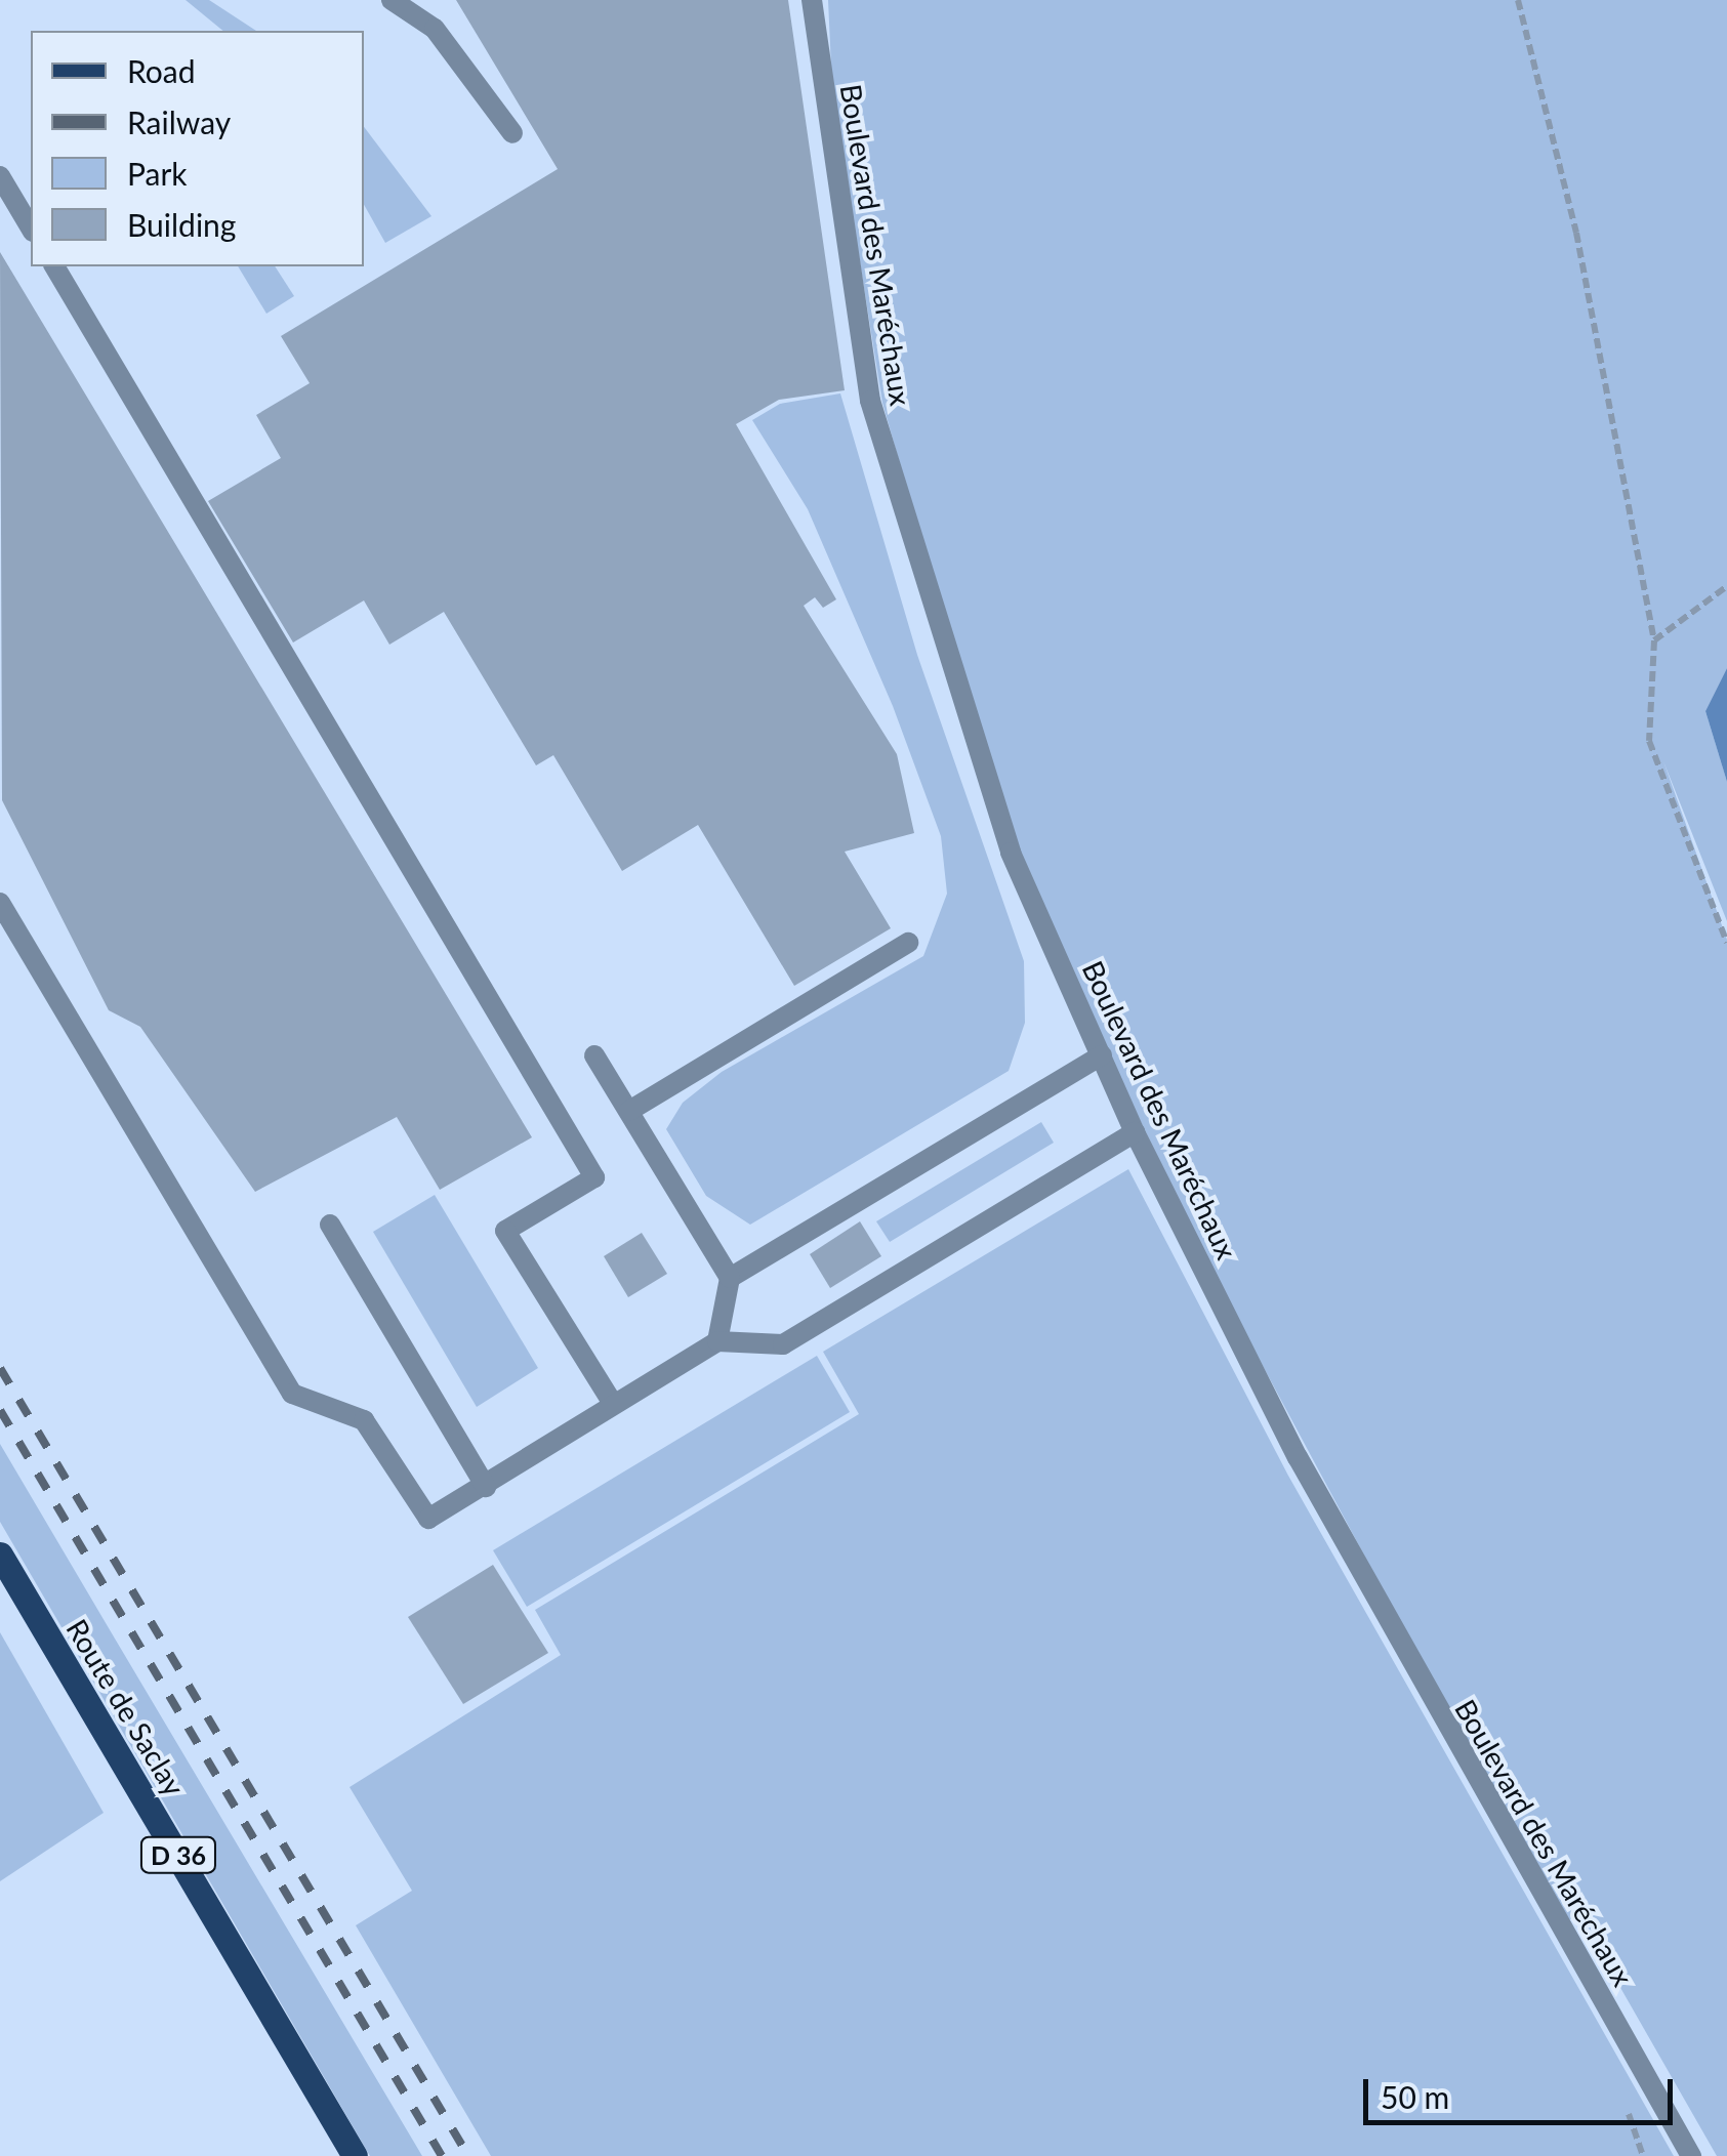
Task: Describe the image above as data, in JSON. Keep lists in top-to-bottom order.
{
  "streets": {
    "main road": ["Route de Saclay", "D 36"],
    "lane": ["Boulevard des Maréchaux"]
  },
  "legend": [
    "Road",
    "Railway",
    "Park",
    "Building"
  ],
  "scale_bar": "50 m"
}
